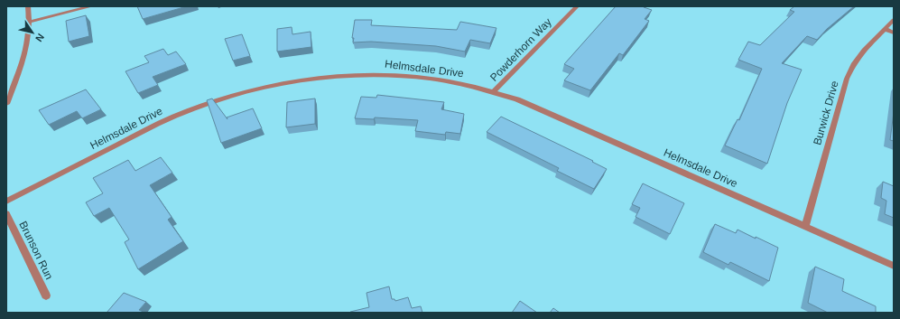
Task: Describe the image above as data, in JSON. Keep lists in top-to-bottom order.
{
  "streets": {
    "street": [
      "Powderhorn Way",
      "Helmsdale Drive",
      "Burwick Drive",
      "Brunson Run"
    ]
  },
  "crossings": [
    ["Powderhorn Way", "Helmsdale Drive"],
    ["Helmsdale Drive", "Burwick Drive"]
  ],
  "north": "bottom right"
}
